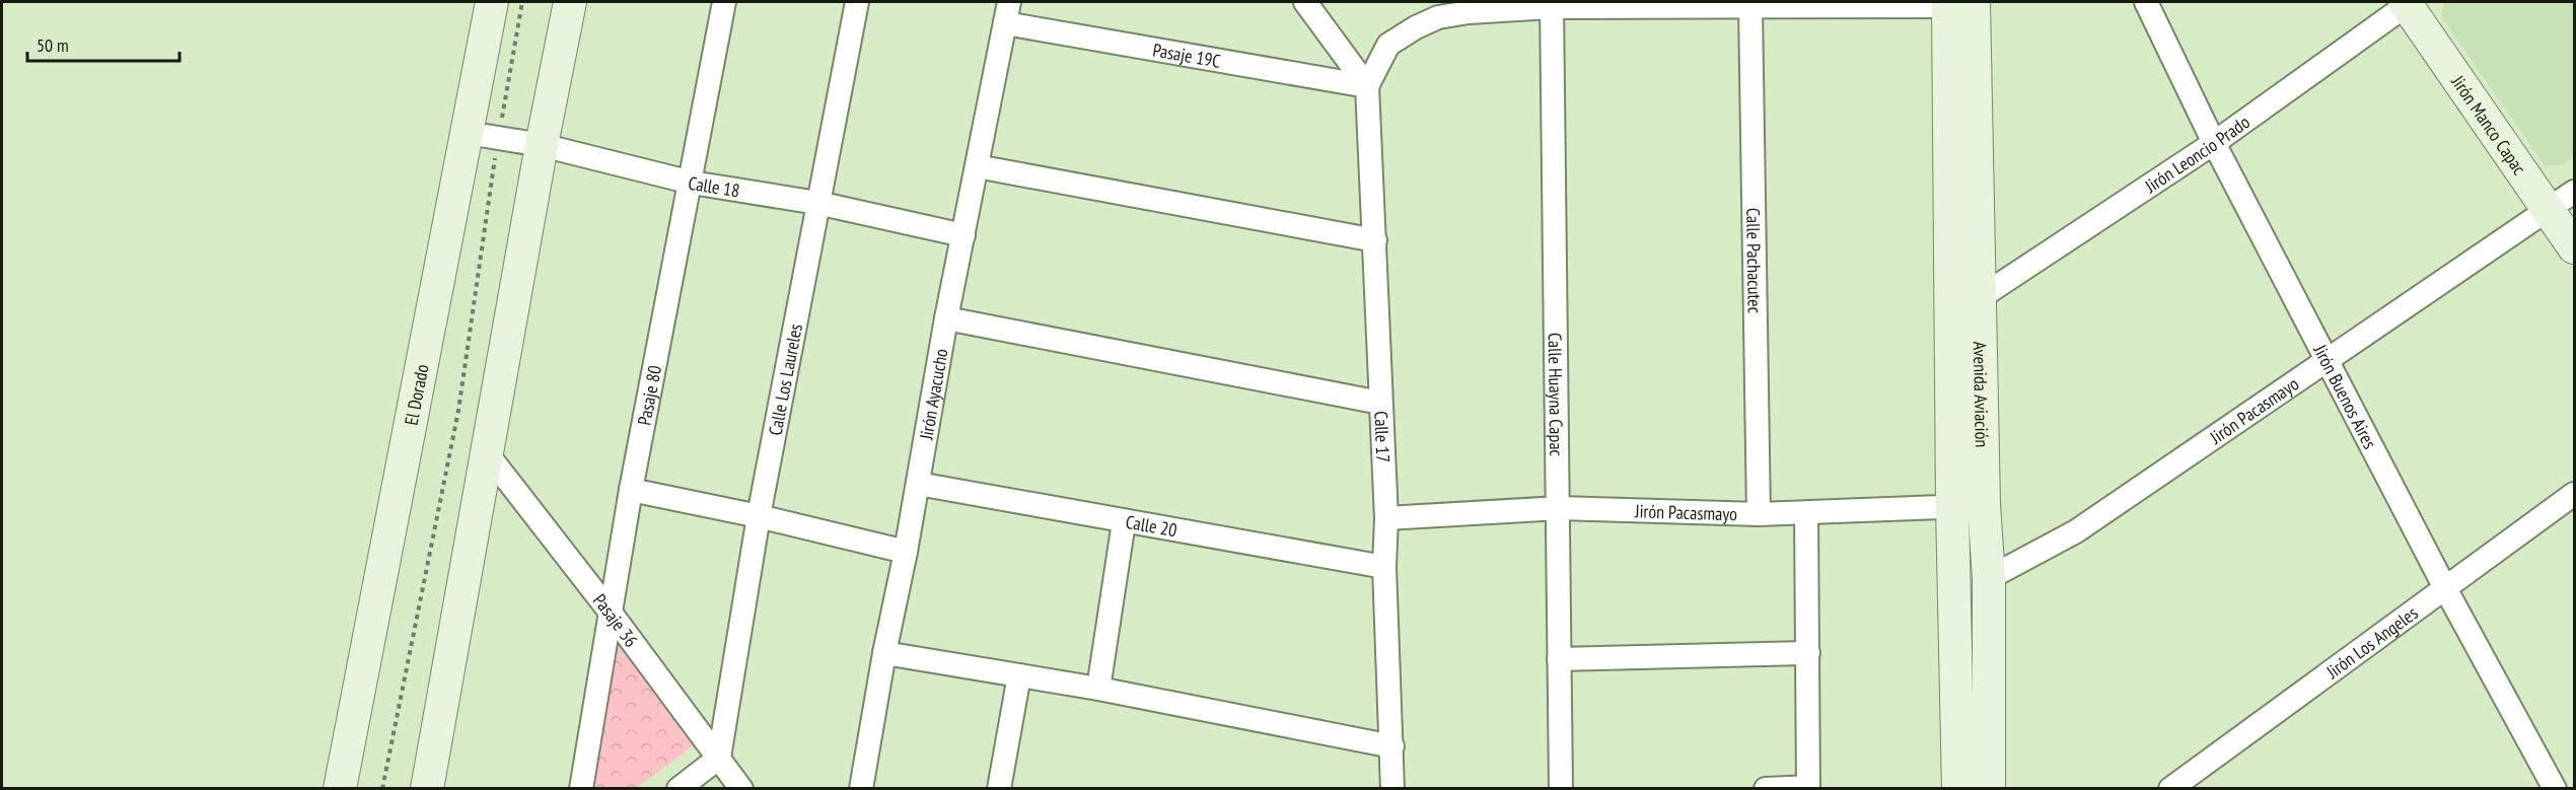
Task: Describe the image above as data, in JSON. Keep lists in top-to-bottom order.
{
  "streets": {
    "main road": ["Jirón Manco Capac", "El Dorado", "Avenida Aviación"],
    "street": [
      "Pasaje 19C",
      "Jirón Leoncio Prado",
      "Calle 18",
      "Calle Pachacutec",
      "Calle Los Laureles",
      "Pasaje 80",
      "Jirón Ayacucho",
      "Calle Huayna Capac",
      "Jirón Buenos Aires",
      "Jirón Pacasmayo",
      "Calle 17",
      "Calle 20",
      "Pasaje 36",
      "Jirón Los Angeles"
    ]
  },
  "crossings": [
    ["Pasaje 19C", "Jirón Ayacucho"],
    ["Pasaje 19C", "Calle 17"],
    ["Jirón Manco Capac", "Jirón Leoncio Prado"],
    ["Jirón Manco Capac", "Jirón Pacasmayo"],
    ["Jirón Leoncio Prado", "Avenida Aviación"],
    ["Jirón Leoncio Prado", "Jirón Buenos Aires"],
    ["Calle 18", "Calle Los Laureles"],
    ["Calle 18", "Pasaje 80"],
    ["Calle 18", "Jirón Ayacucho"],
    ["Calle 18", "El Dorado"],
    ["Calle Pachacutec", "Jirón Pacasmayo"],
    ["Calle Los Laureles", "Pasaje 36"],
    ["Pasaje 80", "Pasaje 36"],
    ["Jirón Ayacucho", "Calle 20"],
    ["Calle Huayna Capac", "Jirón Pacasmayo"],
    ["Avenida Aviación", "Jirón Pacasmayo"],
    ["Jirón Buenos Aires", "Jirón Pacasmayo"],
    ["Jirón Buenos Aires", "Jirón Los Angeles"],
    ["Jirón Pacasmayo", "Calle 17"],
    ["Calle 17", "Calle 20"]
  ],
  "scale_bar": "50 m"
}
